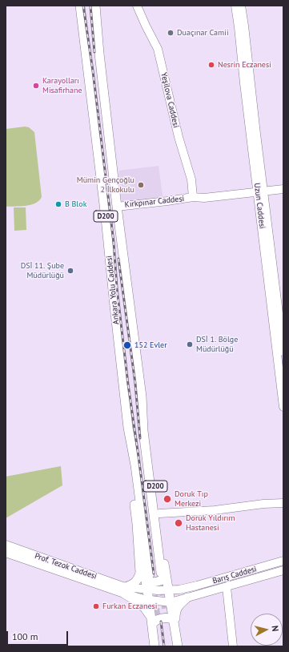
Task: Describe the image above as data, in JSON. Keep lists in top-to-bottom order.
{
  "streets": {
    "highway": ["D200", "Ankara Yolu Caddesi"],
    "main road": [
      "Yeşilova Caddesi",
      "Kırkpınar Caddesi",
      "Uzun Caddesi",
      "Prof. Tezok Caddesi",
      "Barış Caddesi"
    ]
  },
  "crossings": [
    ["Yeşilova Caddesi", "Kırkpınar Caddesi"],
    ["Kırkpınar Caddesi", "Uzun Caddesi"],
    ["Kırkpınar Caddesi", "Ankara Yolu Caddesi"],
    ["D200", "Ankara Yolu Caddesi"],
    ["D200", "Barış Caddesi"],
    ["Prof. Tezok Caddesi", "Barış Caddesi"]
  ],
  "places": [
    "Duaçınar Camii",
    "Nesrin Eczanesi",
    "Karayolları Misafirhane",
    "Mümin Gençoğlu 2 İlkokulu",
    "B Blok",
    "DSİ 11. Şube Müdürlüğü",
    "DSİ 1. Bölge Müdürlüğü",
    "152 Evler",
    "Doruk Tıp Merkezi",
    "Doruk Yıldırım Hastanesi",
    "Furkan Eczanesi"
  ],
  "scale_bar": "100 m",
  "north": "right"
}
